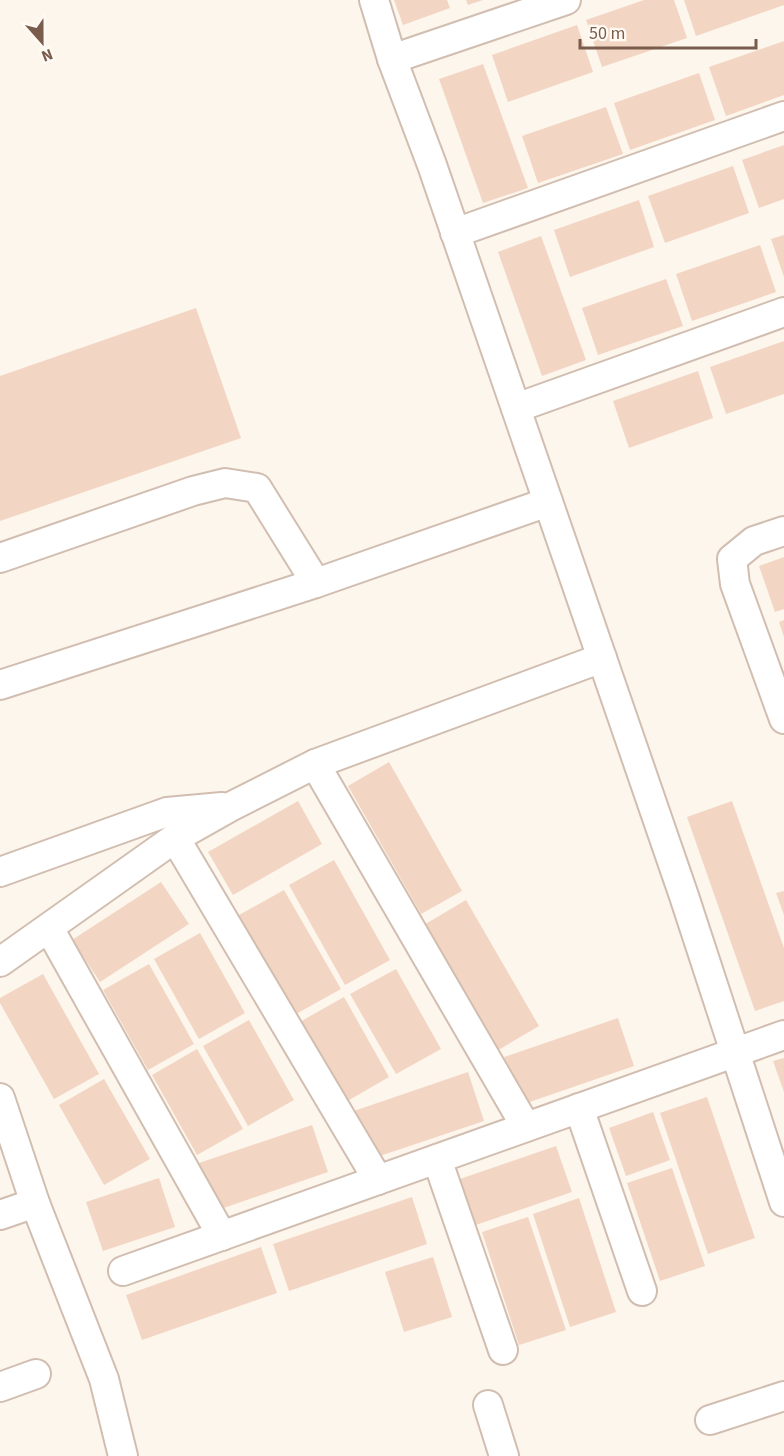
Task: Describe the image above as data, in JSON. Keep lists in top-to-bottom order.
{
  "scale_bar": "50 m",
  "north": "bottom"
}
